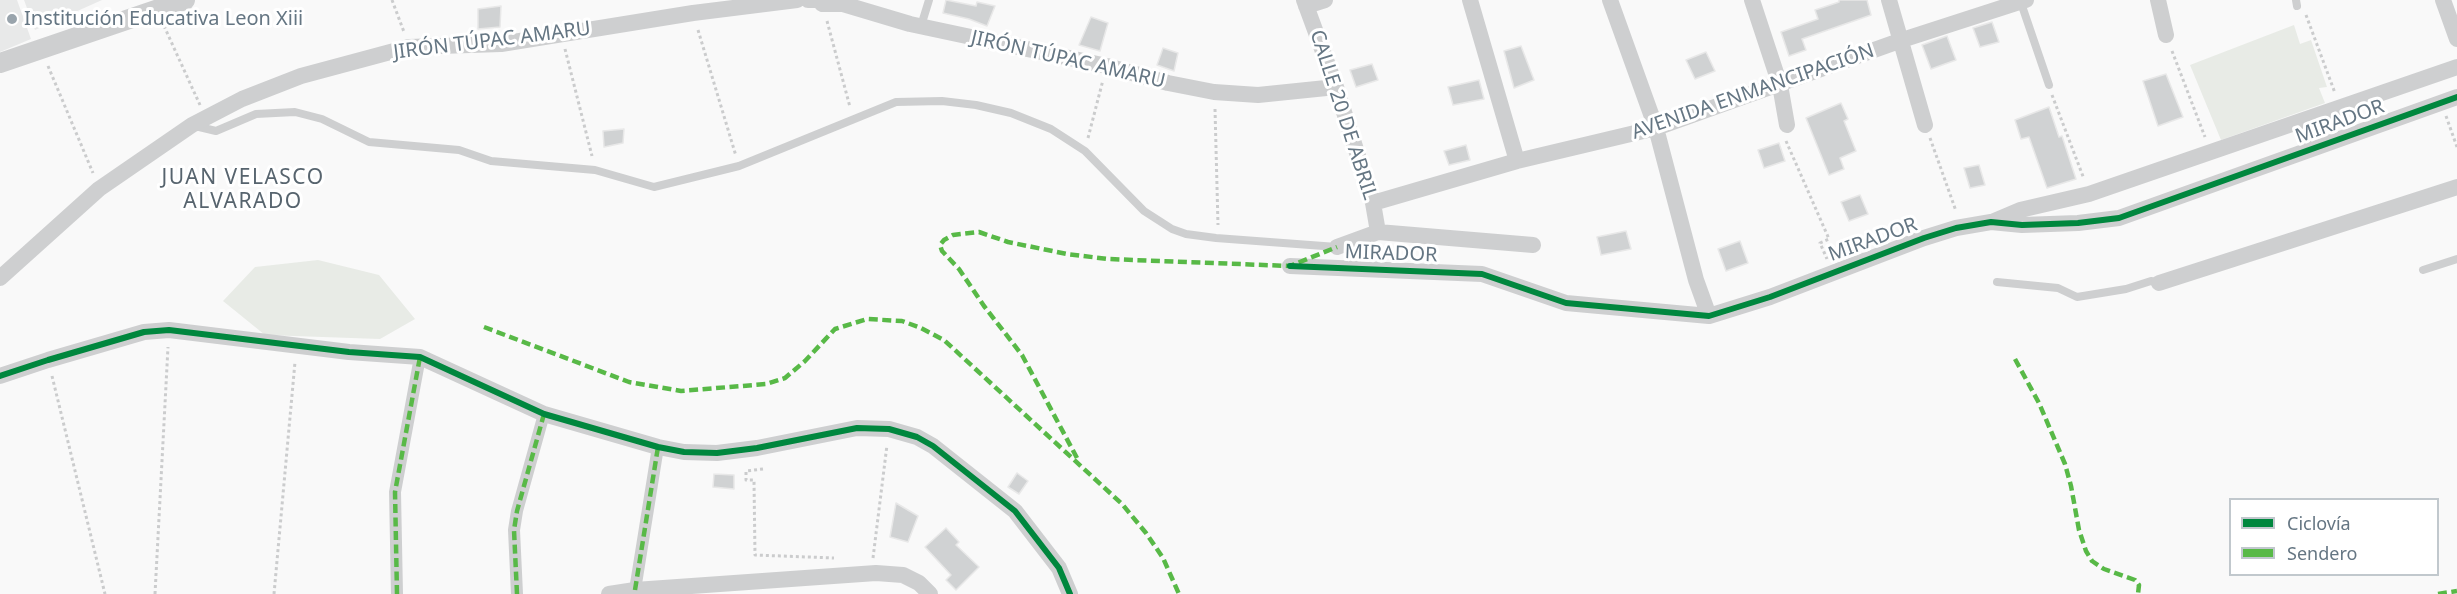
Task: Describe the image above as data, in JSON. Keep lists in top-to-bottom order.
{
  "streets": {
    "street": [
      "JIRÓN TÚPAC AMARU",
      "AVENIDA ENMANCIPACIÓN",
      "CALLE 20 DE ABRIL",
      "MIRADOR"
    ]
  },
  "crossings": [
    ["JIRÓN TÚPAC AMARU", "CALLE 20 DE ABRIL"],
    ["AVENIDA ENMANCIPACIÓN", "CALLE 20 DE ABRIL"]
  ],
  "districts": ["JUAN VELASCO ALVARADO"],
  "places": ["Institución Educativa Leon Xiii"],
  "legend": ["Ciclovía", "Sendero"]
}
